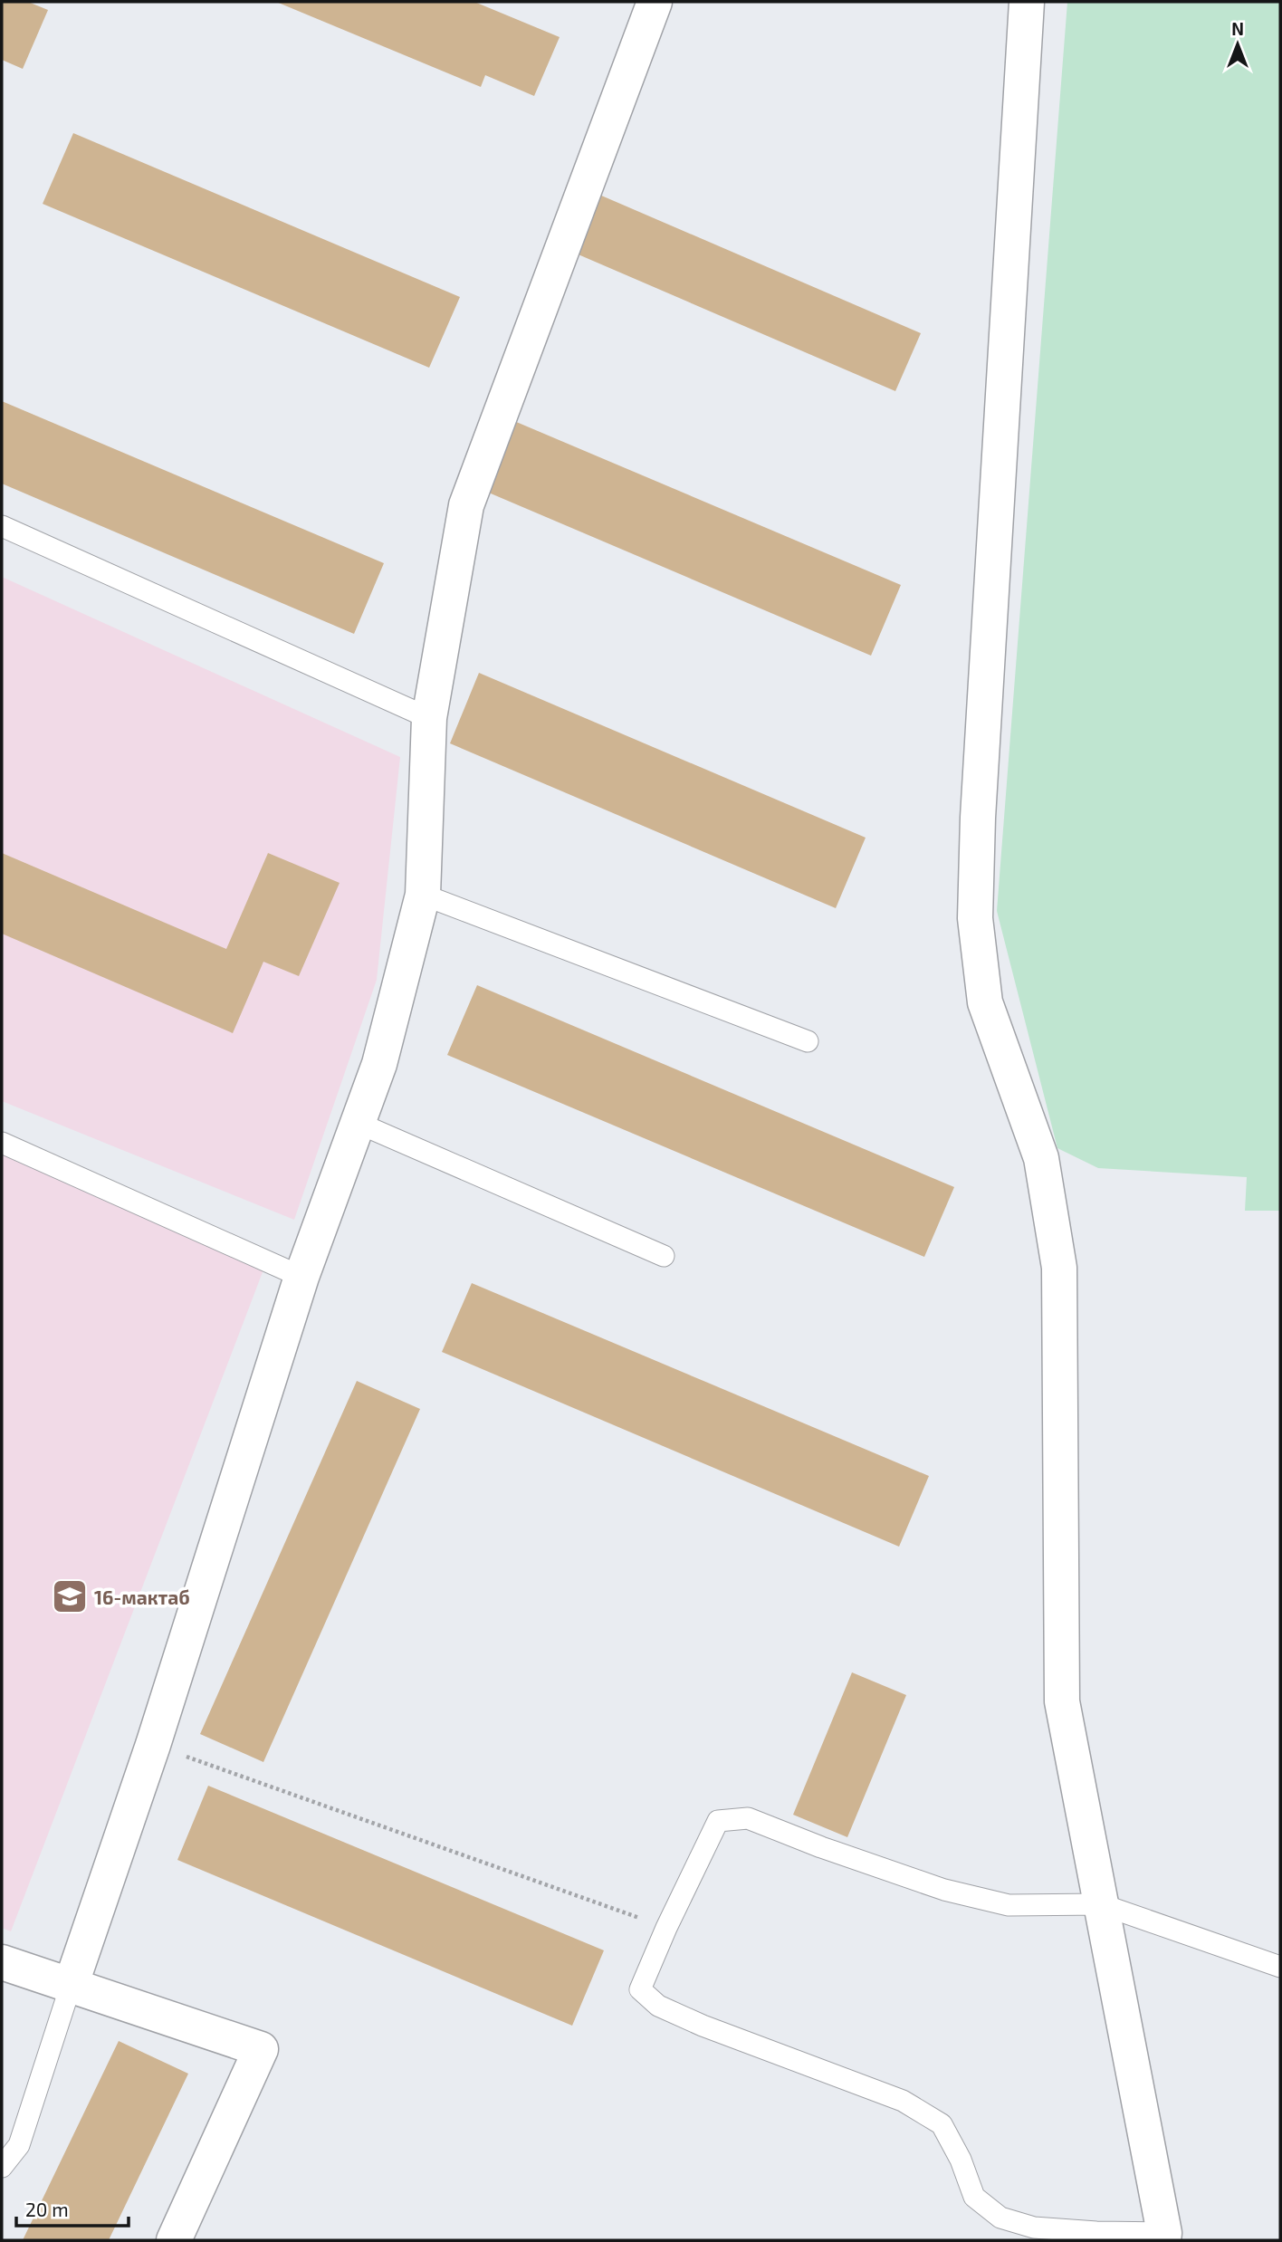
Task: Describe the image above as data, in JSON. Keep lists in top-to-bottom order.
{
  "places": {
    "school or university": ["16-мактаб"]
  },
  "scale_bar": "20 m",
  "north": "top"
}
